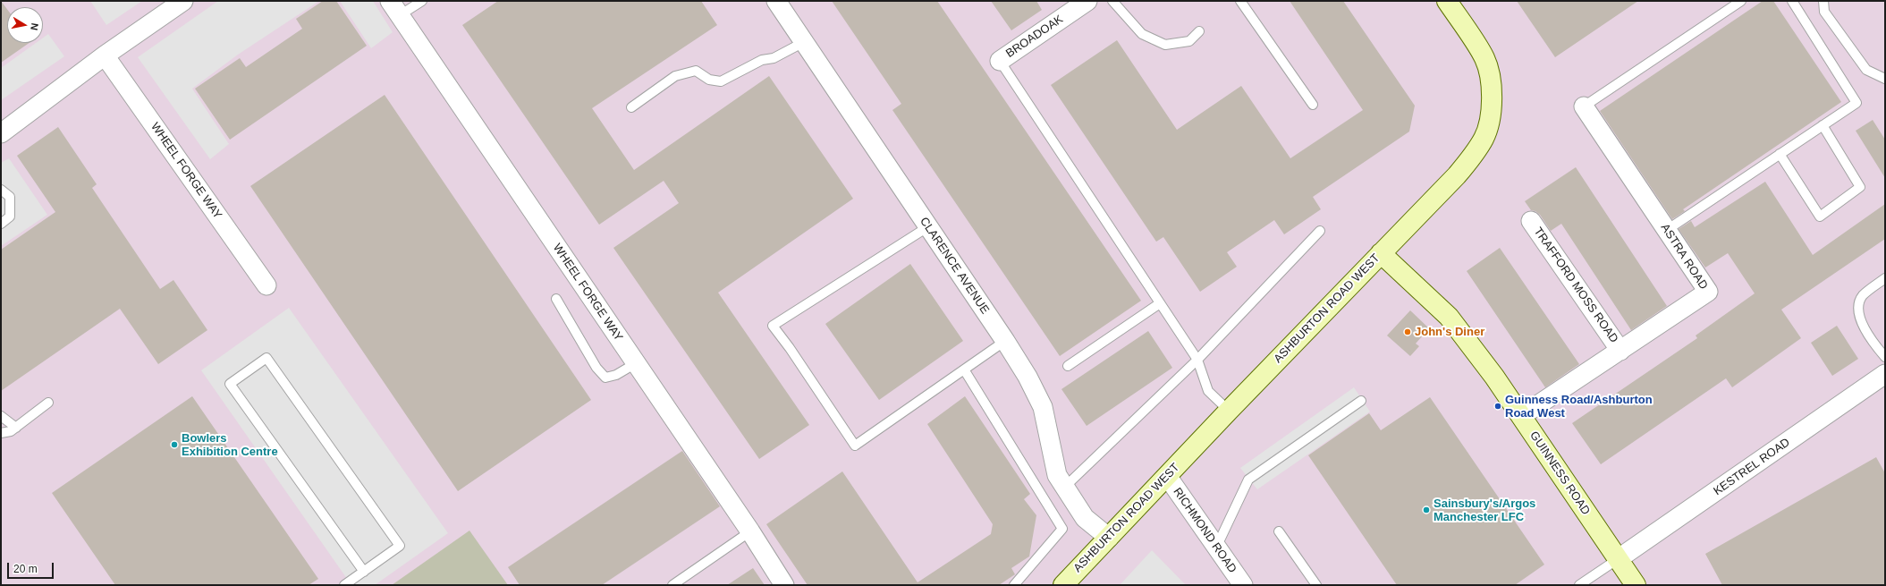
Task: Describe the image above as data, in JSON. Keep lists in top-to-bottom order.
{
  "streets": {
    "main road": ["ASHBURTON ROAD WEST", "GUINNESS ROAD"],
    "street": [
      "BROADOAK",
      "WHEEL FORGE WAY",
      "ASTRA ROAD",
      "CLARENCE AVENUE",
      "TRAFFORD MOSS ROAD",
      "KESTREL ROAD",
      "RICHMOND ROAD"
    ]
  },
  "crossings": [
    ["ASTRA ROAD", "TRAFFORD MOSS ROAD"],
    ["ASTRA ROAD", "GUINNESS ROAD"],
    ["CLARENCE AVENUE", "ASHBURTON ROAD WEST"],
    ["ASHBURTON ROAD WEST", "GUINNESS ROAD"],
    ["ASHBURTON ROAD WEST", "RICHMOND ROAD"],
    ["KESTREL ROAD", "GUINNESS ROAD"]
  ],
  "places": [
    "John's Diner",
    "Guinness Road/Ashburton Road West",
    "Bowlers Exhibition Centre",
    "Sainsbury's/Argos Manchester LFC"
  ],
  "scale_bar": "20 m",
  "north": "right"
}
